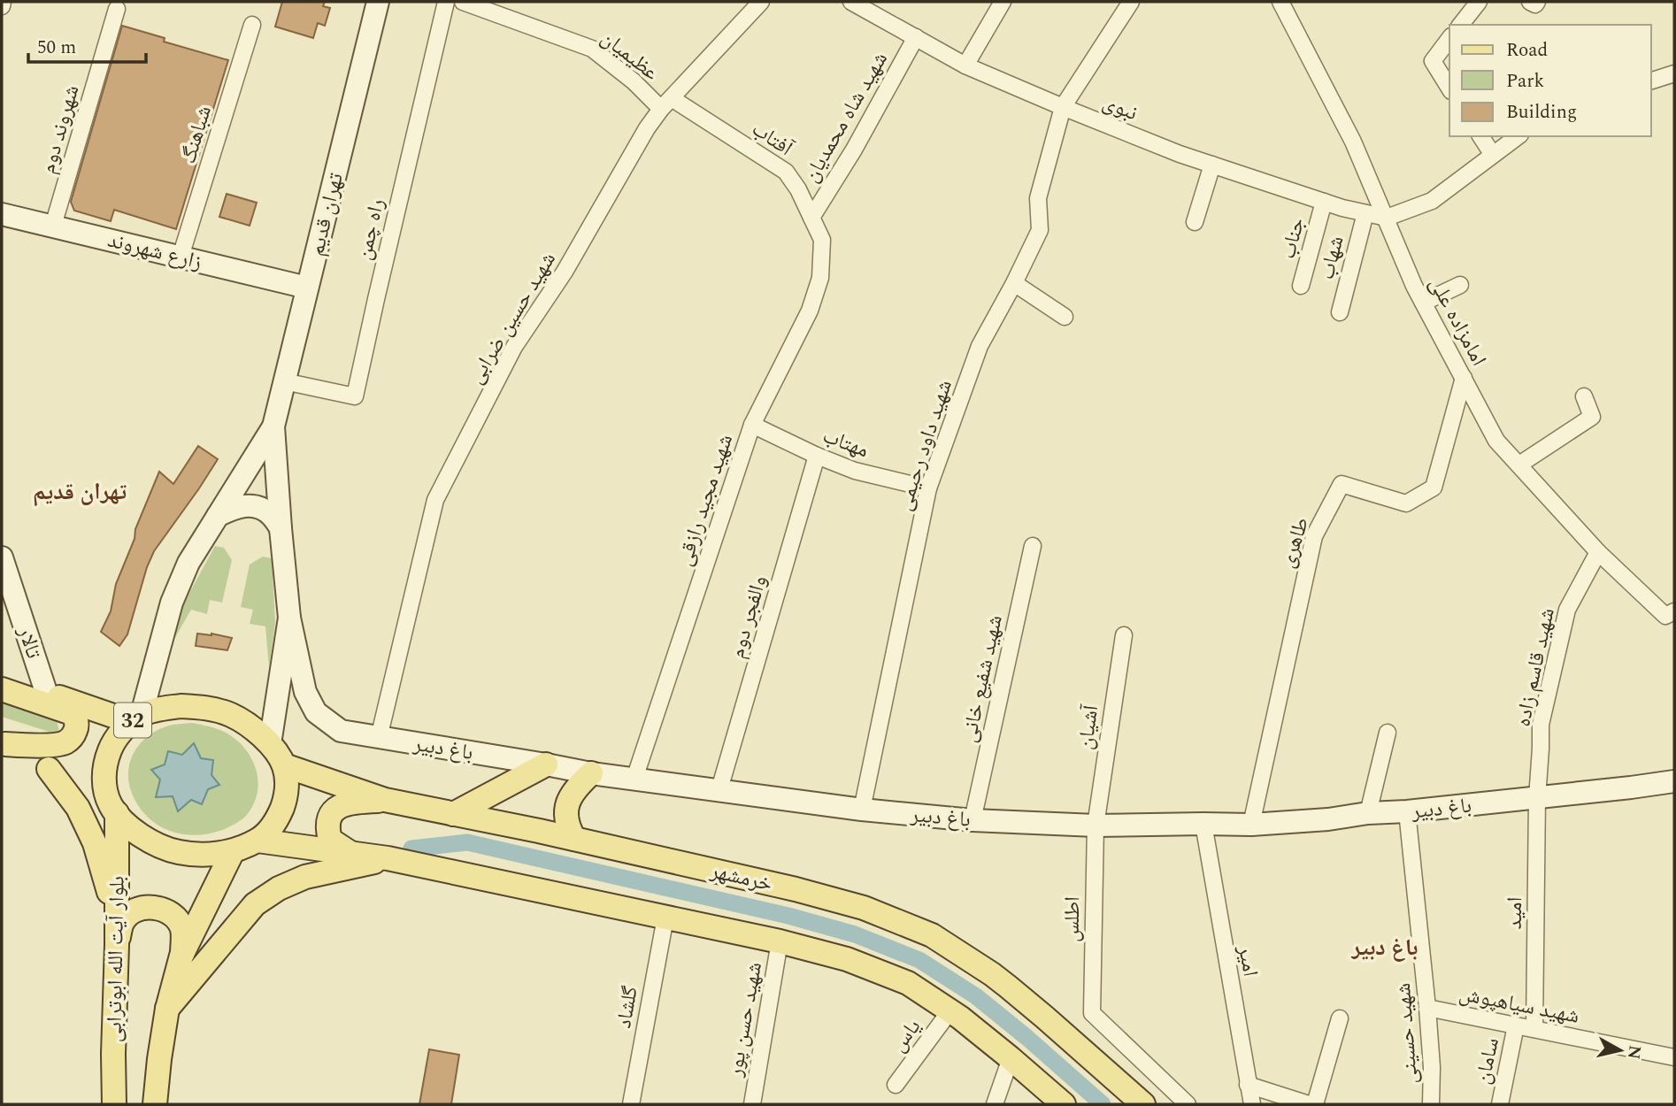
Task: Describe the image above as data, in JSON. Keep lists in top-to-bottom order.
{
  "streets": {
    "main road": [
      "تهران قدیم",
      "زارع شهروند",
      "تالار",
      "32",
      "باغ دبیر",
      "خرمشهر",
      "بلوار آیت الله ابوترابی"
    ],
    "street": [
      "عظیمیان",
      "نبوی",
      "شهید شاه محمدیان",
      "شهروند دوم",
      "شباهنگ",
      "آفتاب",
      "راه چمن",
      "جناب",
      "شهاب",
      "شهید حسین ضرابی",
      "امامزاده علی",
      "مهتاب",
      "شهید داود رحیمی",
      "شهید مجید رازقی",
      "طاهری",
      "والفجر دوم",
      "شهید قاسم زاده",
      "شهید شفیع خانی",
      "آشیان",
      "امید",
      "اطلس",
      "امیر",
      "شهید سیاهپوش",
      "گلشاد",
      "شهید حسن پور",
      "شهید حسینی",
      "یاس",
      "سامان"
    ]
  },
  "crossings": [
    ["عظیمیان", "آفتاب"],
    ["عظیمیان", "شهید حسین ضرابی"],
    ["نبوی", "شهید شاه محمدیان"],
    ["نبوی", "جناب"],
    ["نبوی", "شهاب"],
    ["نبوی", "امامزاده علی"],
    ["نبوی", "شهید داود رحیمی"],
    ["شهید شاه محمدیان", "آفتاب"],
    ["شهروند دوم", "زارع شهروند"],
    ["شباهنگ", "زارع شهروند"],
    ["آفتاب", "شهید حسین ضرابی"],
    ["آفتاب", "شهید مجید رازقی"],
    ["تهران قدیم", "راه چمن"],
    ["تهران قدیم", "زارع شهروند"],
    ["شهید حسین ضرابی", "باغ دبیر"],
    ["امامزاده علی", "طاهری"],
    ["امامزاده علی", "شهید قاسم زاده"],
    ["مهتاب", "شهید داود رحیمی"],
    ["مهتاب", "شهید مجید رازقی"],
    ["مهتاب", "والفجر دوم"],
    ["شهید داود رحیمی", "باغ دبیر"],
    ["شهید مجید رازقی", "باغ دبیر"],
    ["طاهری", "باغ دبیر"],
    ["والفجر دوم", "باغ دبیر"],
    ["تالار", "32"],
    ["شهید قاسم زاده", "باغ دبیر"],
    ["شهید قاسم زاده", "امید"],
    ["شهید شفیع خانی", "باغ دبیر"],
    ["32", "خرمشهر"],
    ["32", "بلوار آیت الله ابوترابی"],
    ["آشیان", "باغ دبیر"],
    ["آشیان", "اطلس"],
    ["باغ دبیر", "امید"],
    ["باغ دبیر", "اطلس"],
    ["باغ دبیر", "امیر"],
    ["باغ دبیر", "شهید حسینی"],
    ["خرمشهر", "بلوار آیت الله ابوترابی"],
    ["امید", "شهید سیاهپوش"],
    ["شهید سیاهپوش", "شهید حسینی"],
    ["شهید سیاهپوش", "سامان"]
  ],
  "districts": ["تهران قدیم", "باغ دبیر"],
  "legend": ["Road", "Park", "Building"],
  "scale_bar": "50 m",
  "north": "right"
}
